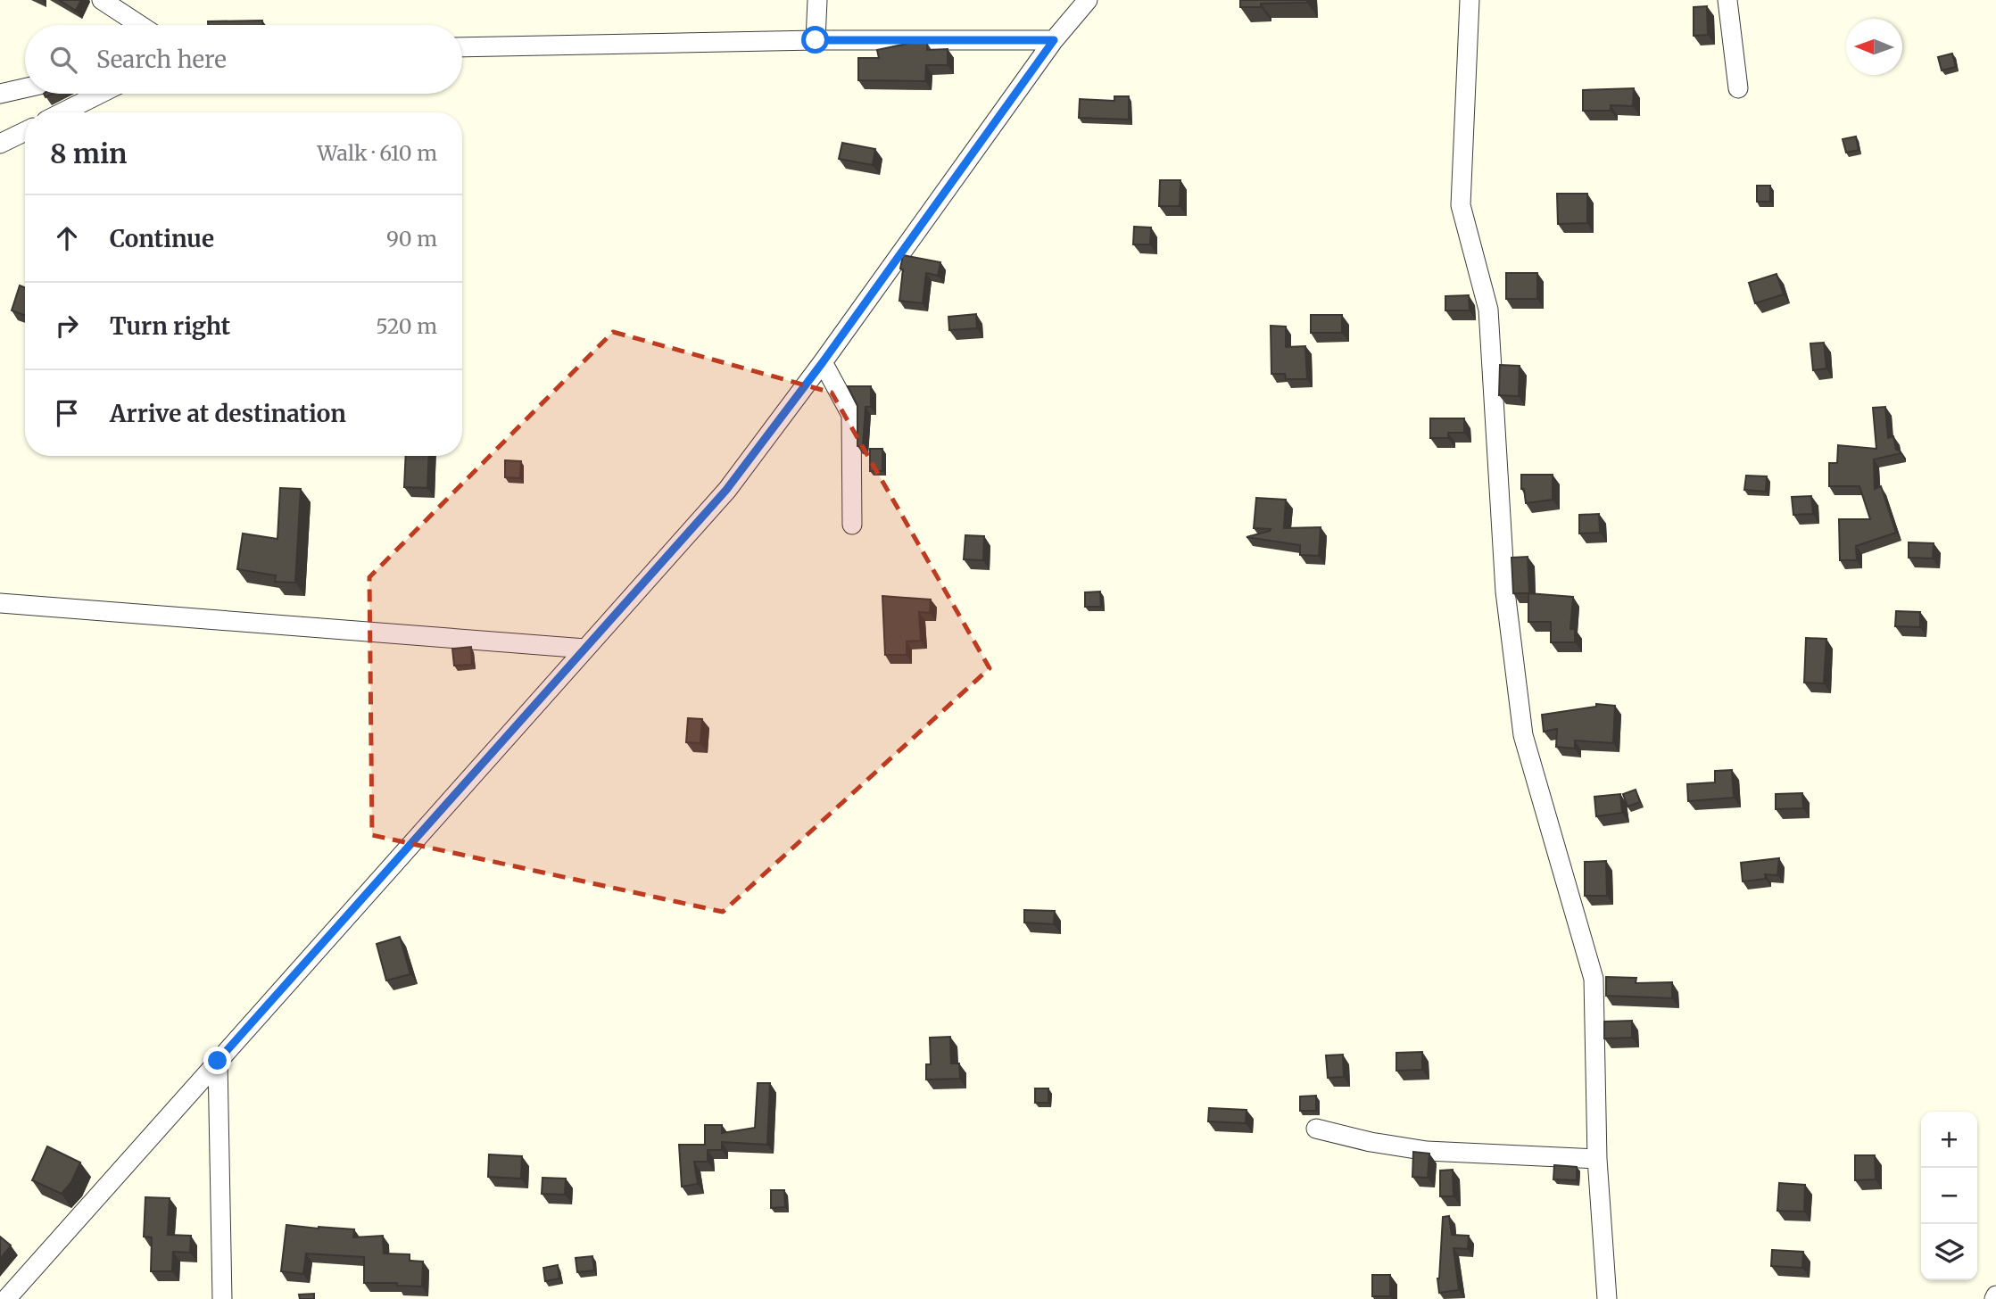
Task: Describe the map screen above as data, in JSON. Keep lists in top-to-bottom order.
{
  "north": "left",
  "page": {
    "search": "Search here",
    "heading": ["8 min", "Walk · 610 m"],
    "list": [
      ["Continue", "90 m"],
      ["Turn right", "520 m"],
      "Arrive at destination"
    ],
    "map_buttons": ["+", "−"]
  }
}
